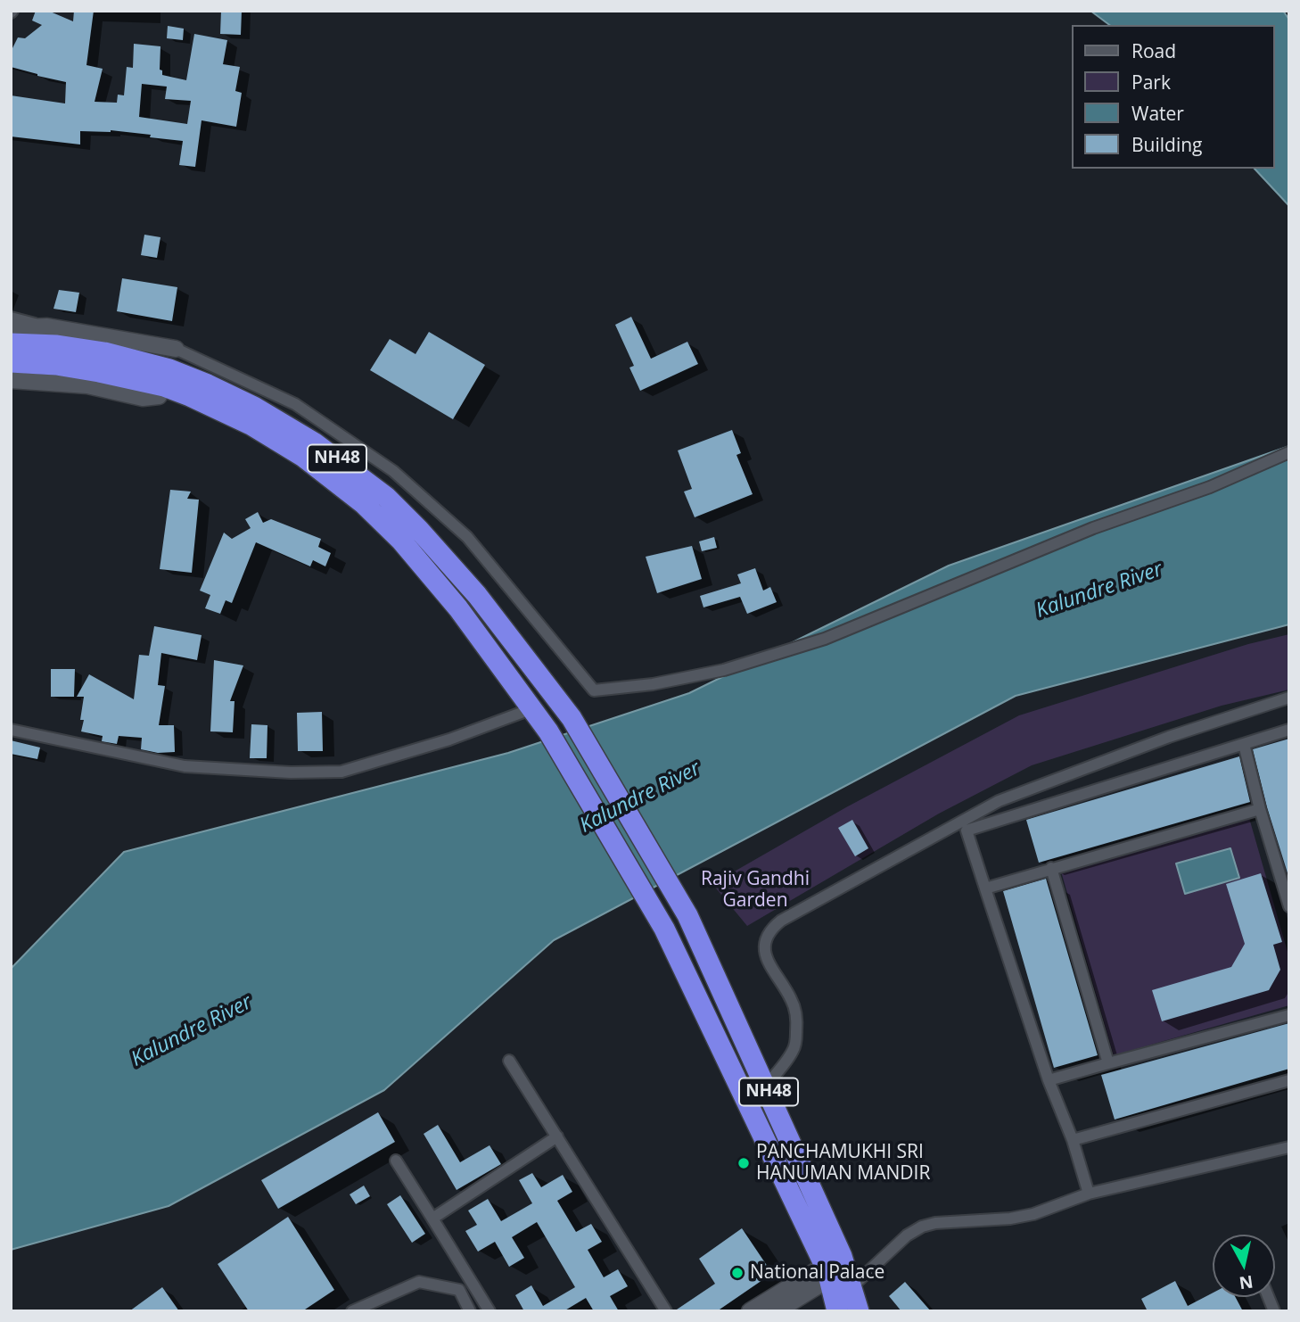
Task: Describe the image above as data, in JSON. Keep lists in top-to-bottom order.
{
  "streets": {
    "highway": ["NH48"]
  },
  "water": ["Kalundre River"],
  "parks": ["Rajiv Gandhi Garden"],
  "places": ["PANCHAMUKHI SRI HANUMAN MANDIR", "National Palace"],
  "legend": [
    "Road",
    "Park",
    "Water",
    "Building"
  ],
  "north": "bottom"
}
